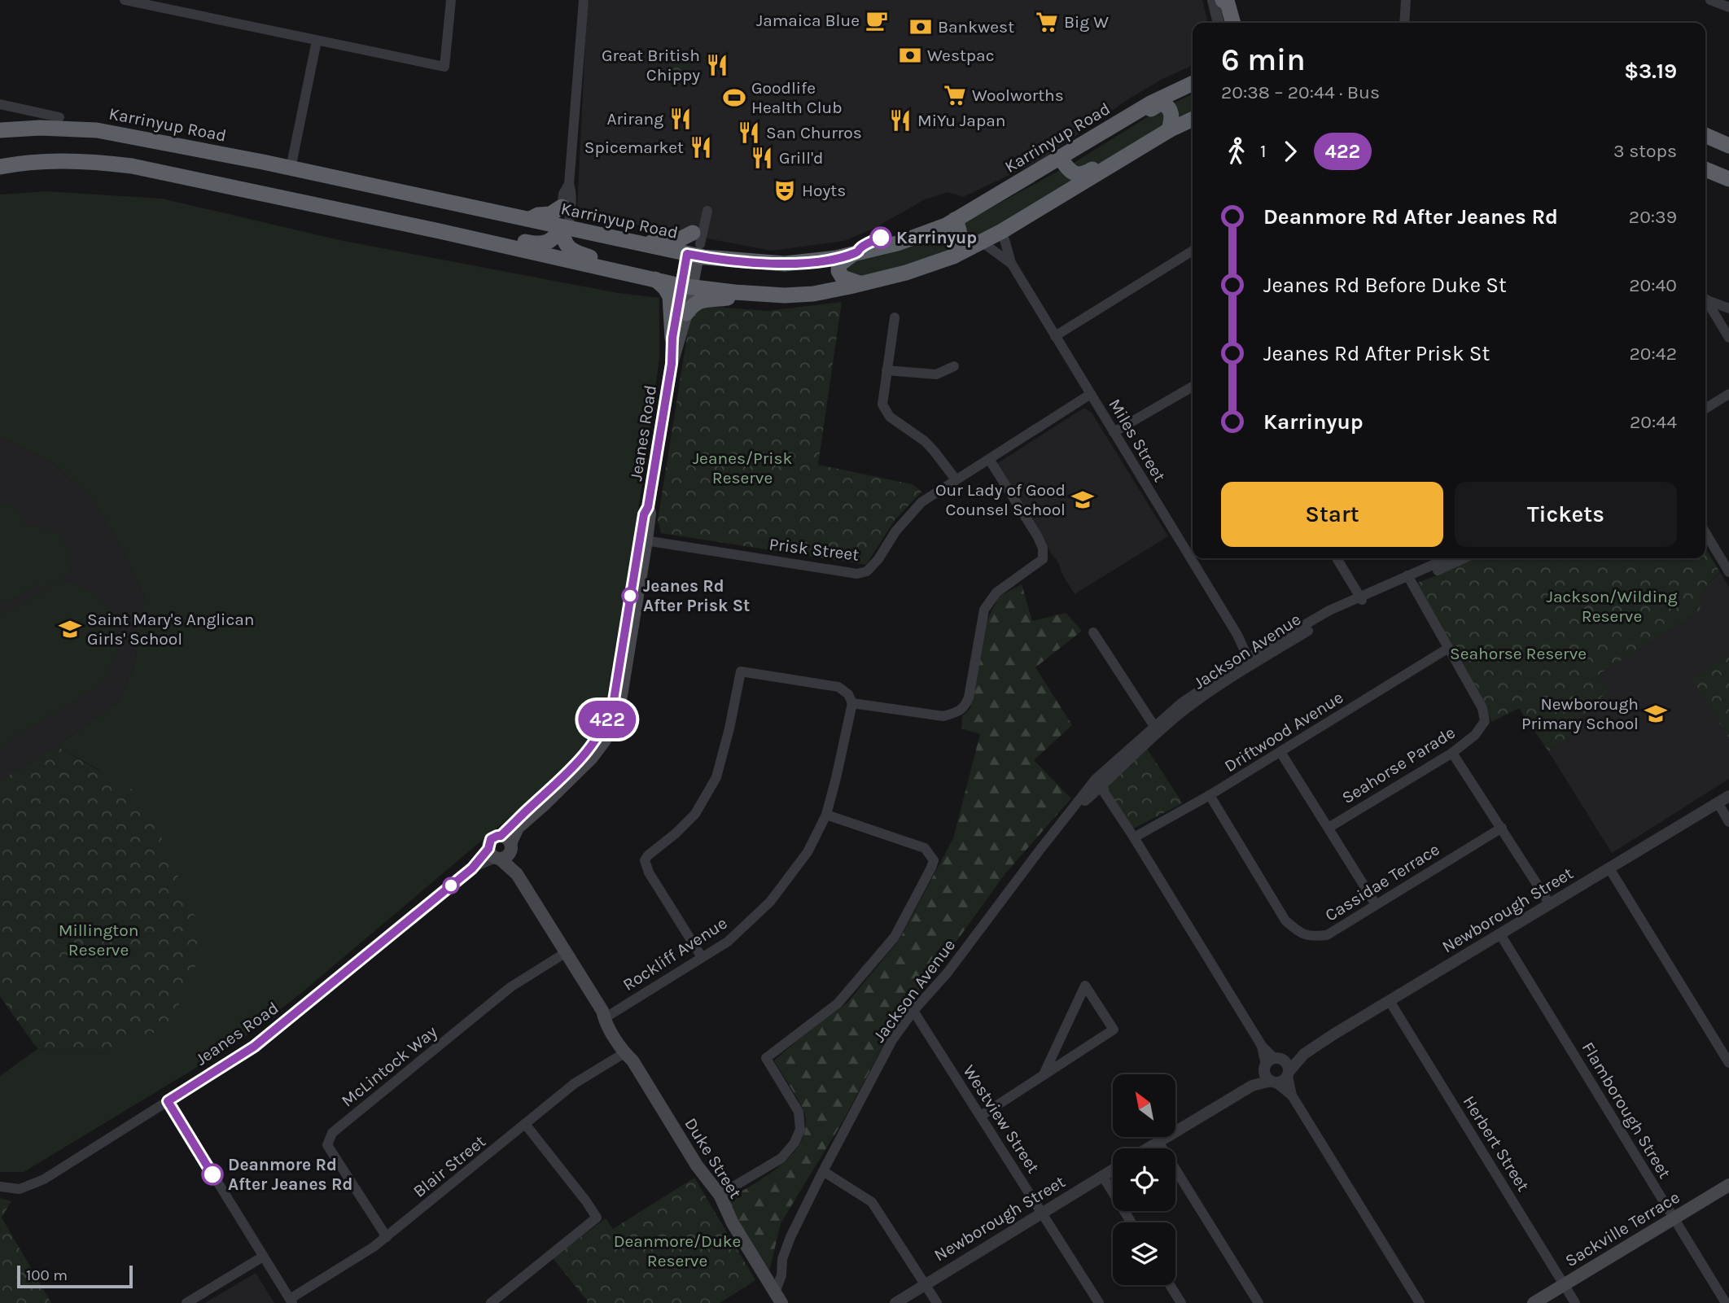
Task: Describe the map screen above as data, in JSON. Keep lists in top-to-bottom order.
{
  "streets": {
    "highway": ["Karrinyup Road"],
    "main road": ["Jeanes Road", "Duke Street", "Sackville Terrace"],
    "street": [
      "Miles Street",
      "Prisk Street",
      "Jackson Avenue",
      "Driftwood Avenue",
      "Seahorse Parade",
      "Cassidae Terrace",
      "Newborough Street",
      "Rockliff Avenue",
      "McLintock Way",
      "Flamborough Street",
      "Westview Street",
      "Herbert Street",
      "Blair Street"
    ]
  },
  "crossings": [
    ["Karrinyup Road", "Jeanes Road"],
    ["Jeanes Road", "Prisk Street"],
    ["Jeanes Road", "Duke Street"],
    ["Miles Street", "Prisk Street"],
    ["Miles Street", "Jackson Avenue"],
    ["Jackson Avenue", "Seahorse Parade"],
    ["Jackson Avenue", "Westview Street"],
    ["Jackson Avenue", "Duke Street"],
    ["Driftwood Avenue", "Seahorse Parade"],
    ["Driftwood Avenue", "Cassidae Terrace"],
    ["Newborough Street", "Flamborough Street"],
    ["Newborough Street", "Westview Street"],
    ["Newborough Street", "Herbert Street"],
    ["Rockliff Avenue", "Duke Street"],
    ["McLintock Way", "Duke Street"],
    ["McLintock Way", "Blair Street"],
    ["Flamborough Street", "Sackville Terrace"],
    ["Herbert Street", "Sackville Terrace"],
    ["Duke Street", "Blair Street"]
  ],
  "parks": [
    "Jeanes/Prisk Reserve",
    "Jackson/Wilding Reserve",
    "Seahorse Reserve",
    "Millington Reserve",
    "Deanmore/Duke Reserve"
  ],
  "places": {
    "cafe": ["Jamaica Blue"],
    "supermarket": ["Big W", "Woolworths"],
    "bank": ["Bankwest", "Westpac"],
    "restaurant": [
      "Great British Chippy",
      "Arirang",
      "MiYu Japan",
      "San Churros",
      "Spicemarket",
      "Grill'd"
    ],
    "sports": ["Goodlife Health Club"],
    "theatre": ["Hoyts"],
    "other": ["Karrinyup", "Jeanes Rd After Prisk St", "Deanmore Rd After Jeanes Rd"],
    "school or university": ["Our Lady of Good Counsel School", "Saint Mary's Anglican Girls' School", "Newborough Primary School"]
  },
  "lines": ["bus line 422"],
  "scale_bar": "100 m",
  "north": "top left",
  "page": {
    "on_map": "422",
    "heading": ["6 min", "20:38 – 20:44 · Bus", "$3.19"],
    "legs": ["1", "422", "3 stops"],
    "list": [
      {
        "name": "Deanmore Rd After Jeanes Rd",
        "value": "20:39"
      },
      {
        "name": "Jeanes Rd Before Duke St",
        "value": "20:40"
      },
      {
        "name": "Jeanes Rd After Prisk St",
        "value": "20:42"
      },
      {
        "name": "Karrinyup",
        "value": "20:44"
      }
    ],
    "buttons": ["Start", "Tickets"],
    "scale": "100 m"
  }
}
